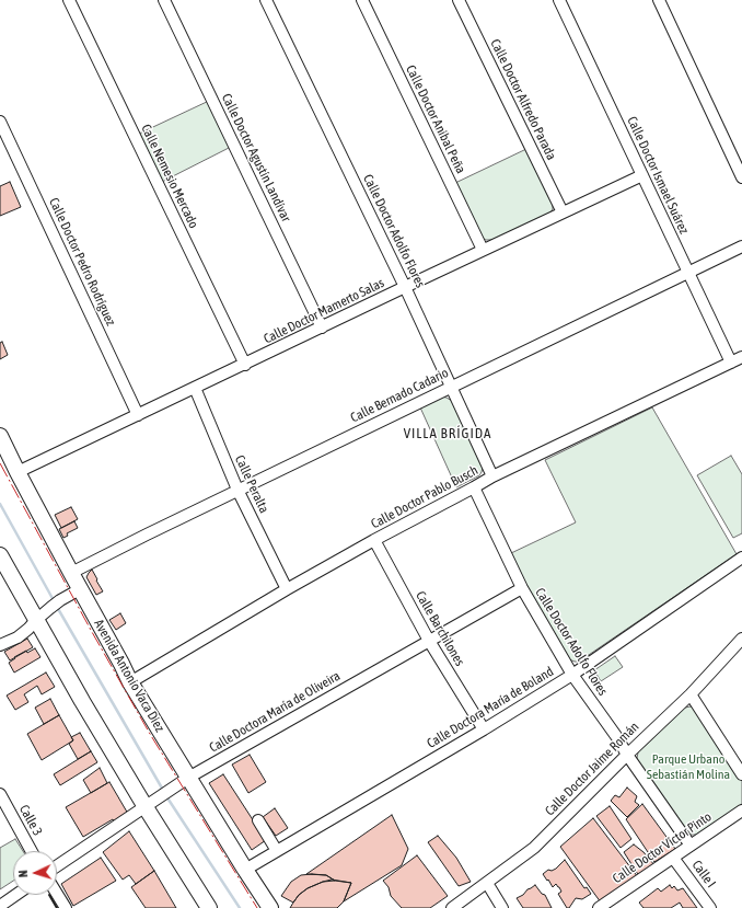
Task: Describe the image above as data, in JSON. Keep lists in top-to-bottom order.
{
  "streets": {
    "highway": ["Avenida Antonio Vaca Diez"],
    "street": [
      "Calle Doctor Alfredo Parada",
      "Calle Doctor Anibal Peña",
      "Calle Doctor Agustín Landívar",
      "Calle Doctor Ismael Suárez",
      "Calle Nemesio Mercado",
      "Calle Doctor Adolfo Flores",
      "Calle Doctor Pedro Rodríguez",
      "Calle Doctor Mamerto Salas",
      "Calle Bernado Cadario",
      "Calle Peralta",
      "Calle Doctor Pablo Busch",
      "Calle Barchilones",
      "Calle Doctora María de Boland",
      "Calle Doctora María de Oliveira",
      "Calle Doctor Jaime Román",
      "Calle 3",
      "Calle Doctor Víctor Pinto",
      "Calle I"
    ]
  },
  "crossings": [
    ["Calle Doctor Alfredo Parada", "Calle Doctor Mamerto Salas"],
    ["Calle Doctor Anibal Peña", "Calle Doctor Mamerto Salas"],
    ["Calle Doctor Agustín Landívar", "Calle Doctor Mamerto Salas"],
    ["Calle Doctor Ismael Suárez", "Calle Doctor Mamerto Salas"],
    ["Calle Doctor Ismael Suárez", "Calle Bernado Cadario"],
    ["Calle Doctor Ismael Suárez", "Calle Doctor Pablo Busch"],
    ["Calle Nemesio Mercado", "Calle Doctor Mamerto Salas"],
    ["Calle Doctor Adolfo Flores", "Calle Doctor Mamerto Salas"],
    ["Calle Doctor Adolfo Flores", "Calle Bernado Cadario"],
    ["Calle Doctor Adolfo Flores", "Calle Doctor Pablo Busch"],
    ["Calle Doctor Adolfo Flores", "Calle Doctora María de Boland"],
    ["Calle Doctor Adolfo Flores", "Calle Doctora María de Oliveira"],
    ["Calle Doctor Adolfo Flores", "Calle Doctor Jaime Román"],
    ["Calle Doctor Adolfo Flores", "Calle Doctor Víctor Pinto"],
    ["Calle Doctor Pedro Rodríguez", "Calle Doctor Mamerto Salas"],
    ["Calle Doctor Mamerto Salas", "Calle Peralta"],
    ["Calle Doctor Mamerto Salas", "Avenida Antonio Vaca Diez"],
    ["Calle Bernado Cadario", "Calle Peralta"],
    ["Calle Bernado Cadario", "Avenida Antonio Vaca Diez"],
    ["Calle Peralta", "Calle Doctor Pablo Busch"],
    ["Calle Doctor Pablo Busch", "Calle Barchilones"],
    ["Calle Doctor Pablo Busch", "Avenida Antonio Vaca Diez"],
    ["Calle Barchilones", "Calle Doctora María de Boland"],
    ["Calle Barchilones", "Calle Doctora María de Oliveira"],
    ["Avenida Antonio Vaca Diez", "Calle Doctora María de Boland"],
    ["Avenida Antonio Vaca Diez", "Calle Doctora María de Oliveira"],
    ["Calle Doctor Víctor Pinto", "Calle I"]
  ],
  "districts": ["VILLA BRÍGIDA"],
  "parks": ["Parque Urbano Sebastián Molina"],
  "north": "left"
}
